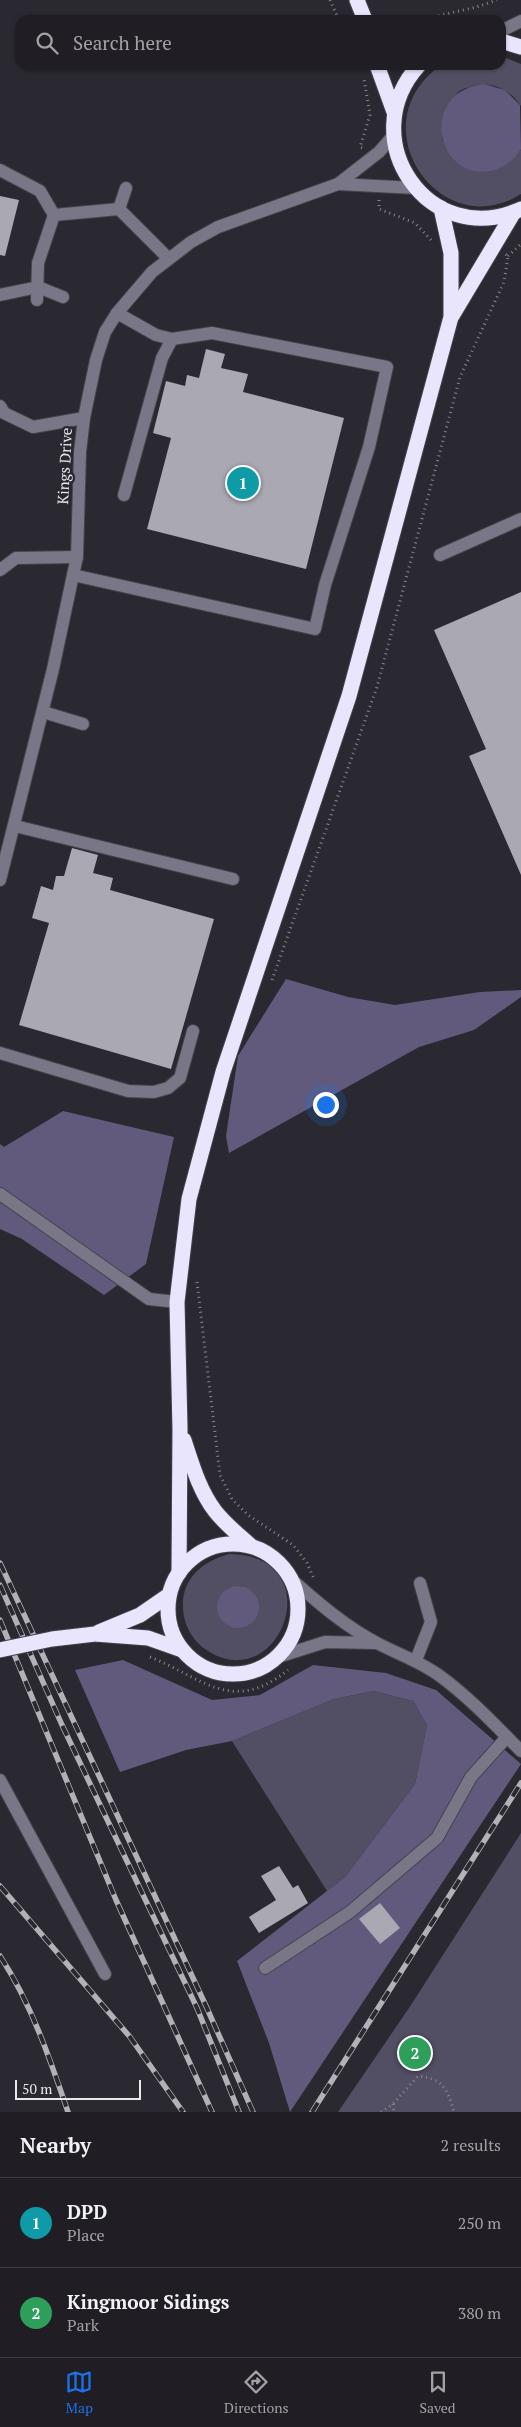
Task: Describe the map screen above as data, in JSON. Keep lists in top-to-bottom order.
{
  "streets": {
    "street": ["Kings Drive"]
  },
  "scale_bar": "50 m",
  "page": {
    "search": "Search here",
    "pins": ["1", "2"],
    "scale": "50 m",
    "heading": ["Nearby", "2 results"],
    "list": [
      {
        "mark": "1",
        "name": "DPD",
        "note": "Place",
        "value": "250 m"
      },
      {
        "mark": "2",
        "name": "Kingmoor Sidings",
        "note": "Park",
        "value": "380 m"
      }
    ],
    "nav": ["Map", "Directions", "Saved"]
  }
}
